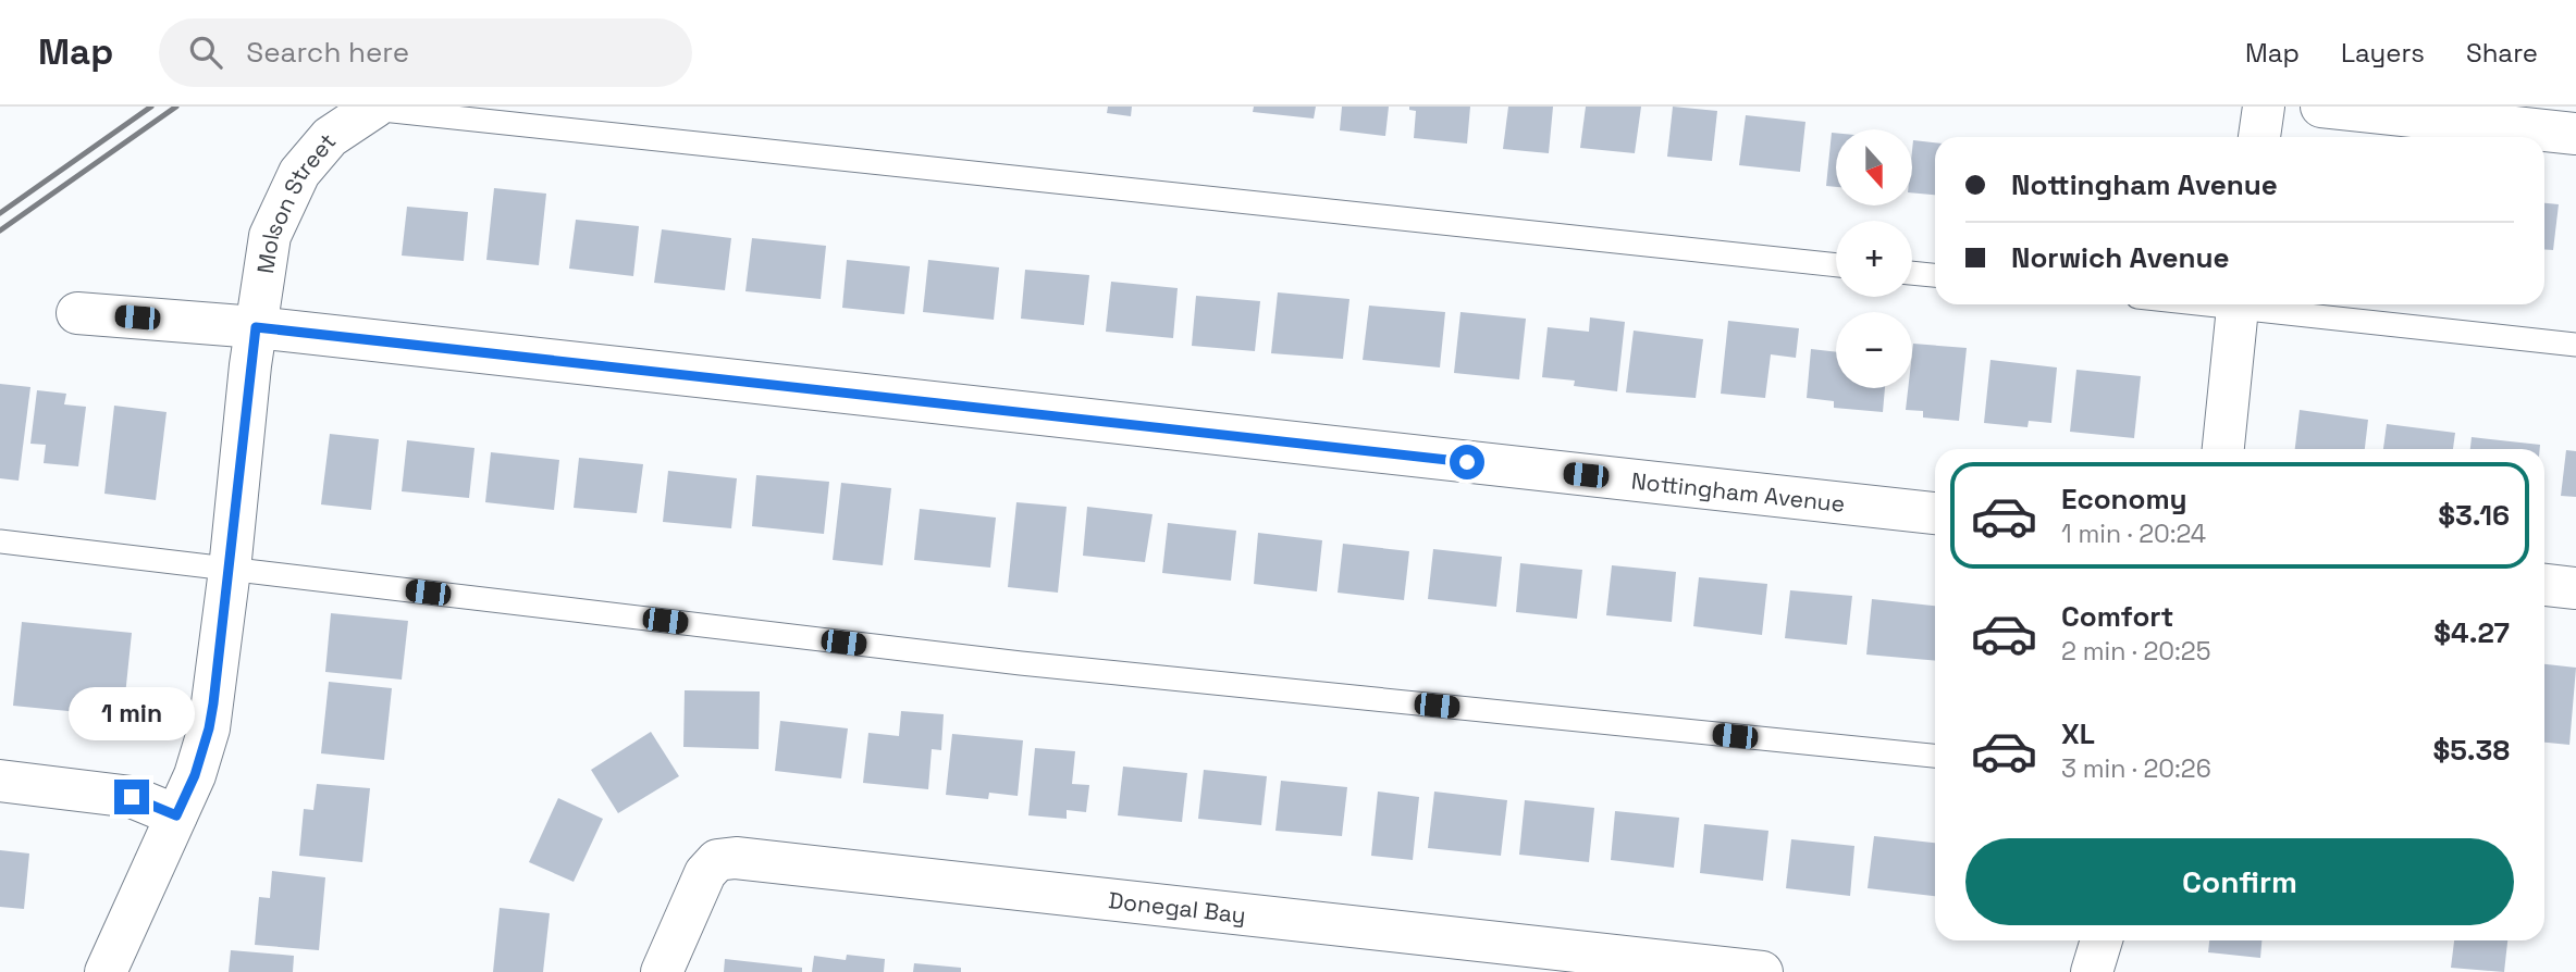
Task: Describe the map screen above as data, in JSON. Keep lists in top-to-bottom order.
{
  "streets": {
    "street": ["Molson Street", "Nottingham Avenue", "Donegal Bay"]
  },
  "crossings": [
    ["Molson Street", "Nottingham Avenue"]
  ],
  "north": "bottom",
  "page": {
    "header": "Map",
    "search": "Search here",
    "nav": ["Map", "Layers", "Share"],
    "map_buttons": ["+", "−"],
    "banner": ["Nottingham Avenue", "Norwich Avenue"],
    "list": [
      {
        "name": "Economy",
        "note": "1 min · 20:24",
        "value": "$3.16"
      },
      {
        "name": "Comfort",
        "note": "2 min · 20:25",
        "value": "$4.27"
      },
      {
        "name": "XL",
        "note": "3 min · 20:26",
        "value": "$5.38"
      }
    ],
    "bubble": "1 min",
    "buttons": "Confirm"
  }
}
